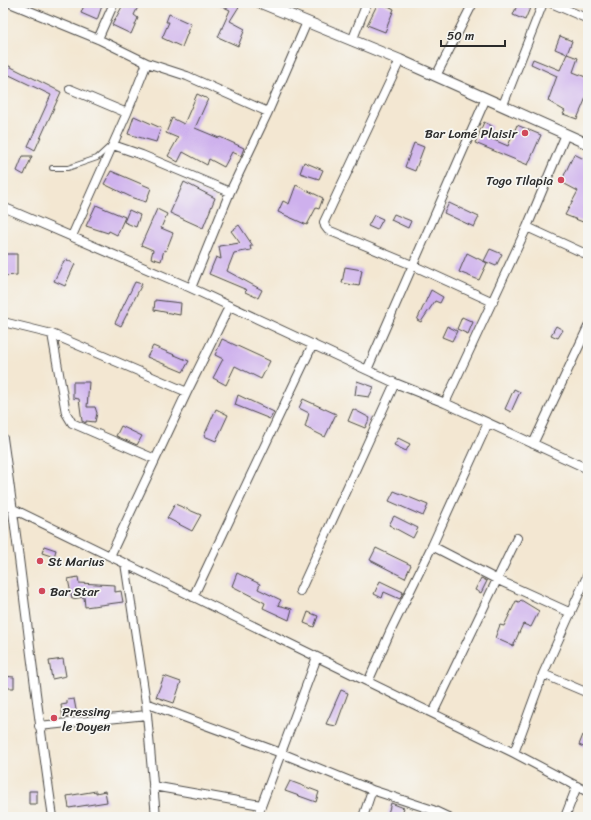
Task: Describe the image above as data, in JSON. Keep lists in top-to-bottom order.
{
  "places": [
    "Bar Lomé Plaisir",
    "Togo Tilapia",
    "St Marius",
    "Bar Star",
    "Pressing le Doyen"
  ],
  "scale_bar": "50 m"
}
